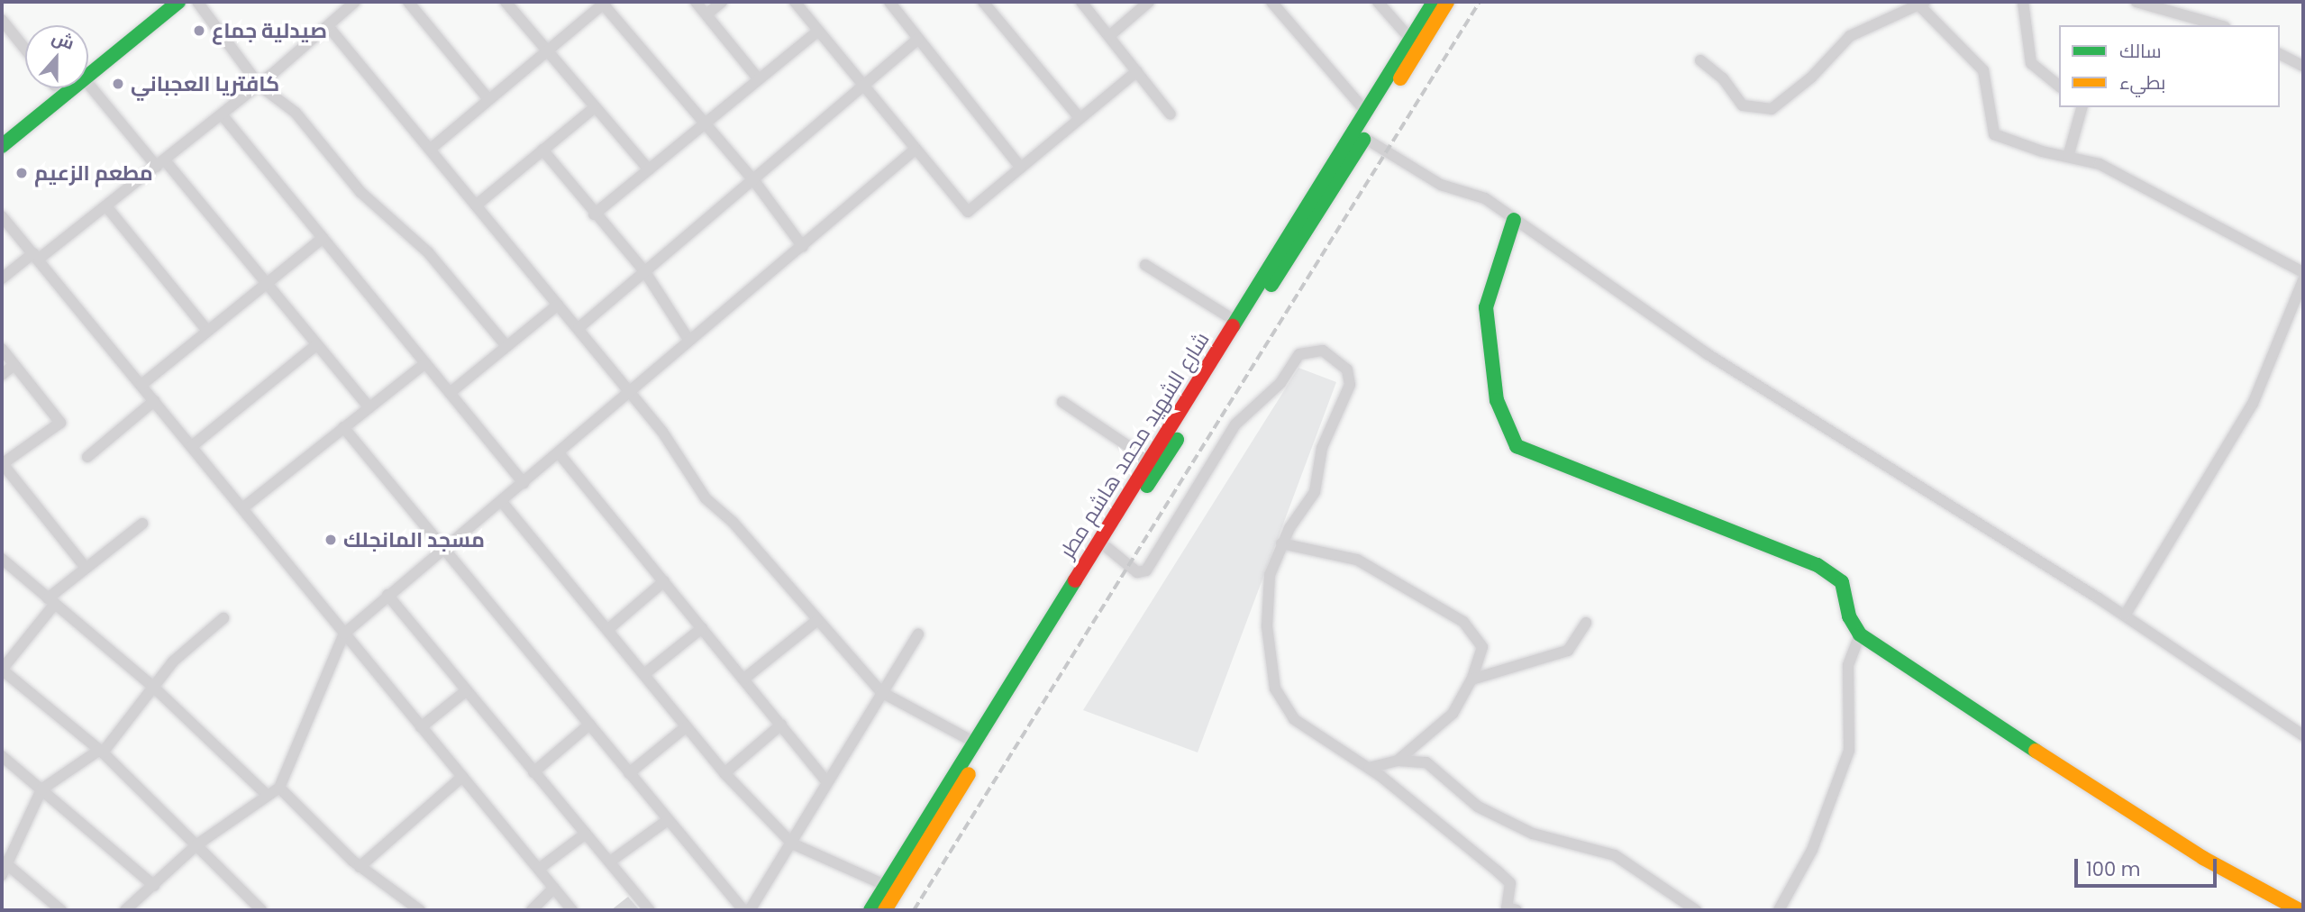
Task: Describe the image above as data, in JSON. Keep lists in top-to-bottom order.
{
  "streets": {
    "main road": ["شارع الشهيد محمد هاشم مطر"]
  },
  "places": [
    "صيدلية جماع",
    "كافتريا العجباني",
    "مطعم الزعيم",
    "مسجد المانجلك"
  ],
  "legend": ["سالك", "بطيء"],
  "scale_bar": "100 m",
  "north": "top"
}
